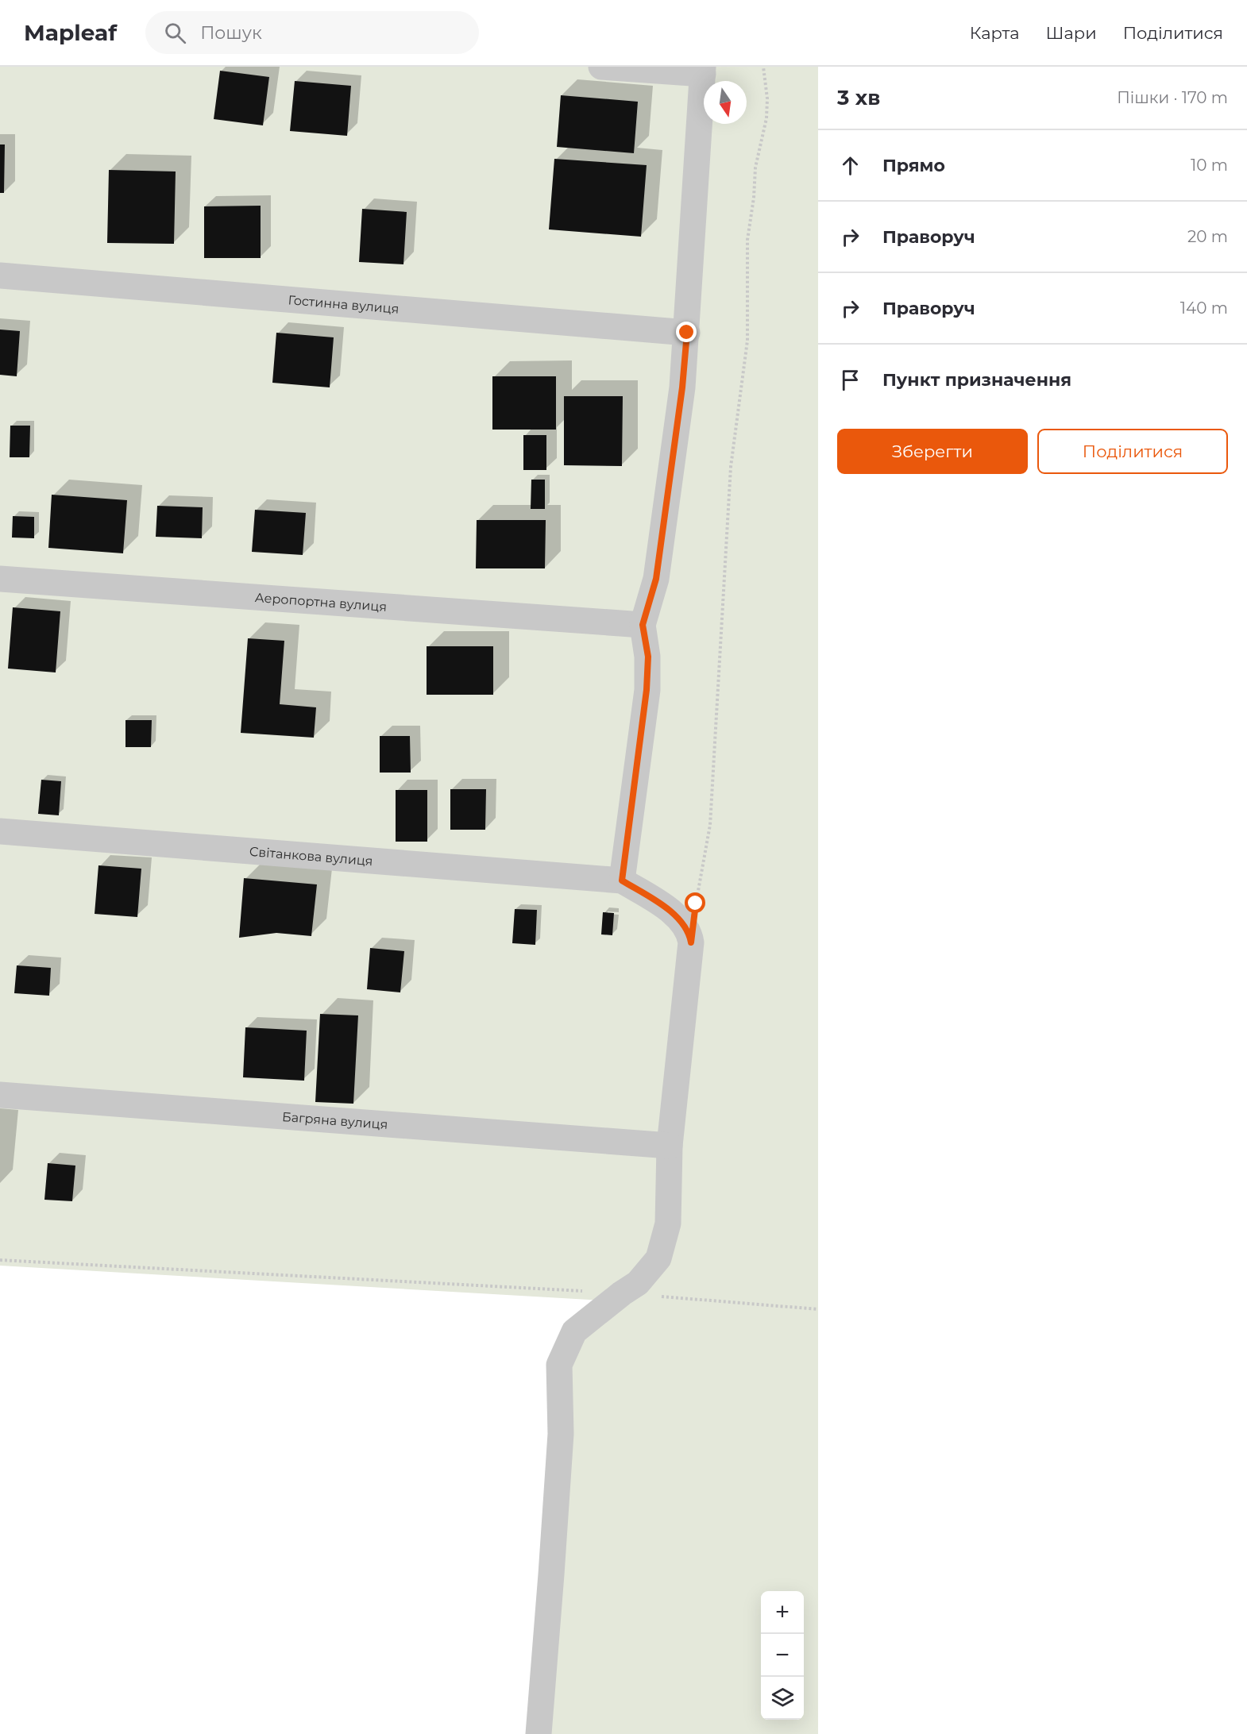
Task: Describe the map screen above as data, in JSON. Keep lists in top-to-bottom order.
{
  "streets": {
    "street": [
      "Гостинна вулиця",
      "Аеропортна вулиця",
      "Світанкова вулиця",
      "Багряна вулиця"
    ]
  },
  "north": "bottom",
  "page": {
    "header": "Mapleaf",
    "search": "Пошук",
    "nav": ["Карта", "Шари", "Поділитися"],
    "heading": ["3 хв", "Пішки · 170 m"],
    "list": [
      ["Прямо", "10 m"],
      ["Праворуч", "20 m"],
      ["Праворуч", "140 m"],
      "Пункт призначення"
    ],
    "buttons": ["Зберегти", "Поділитися"],
    "map_buttons": ["+", "−"]
  }
}
